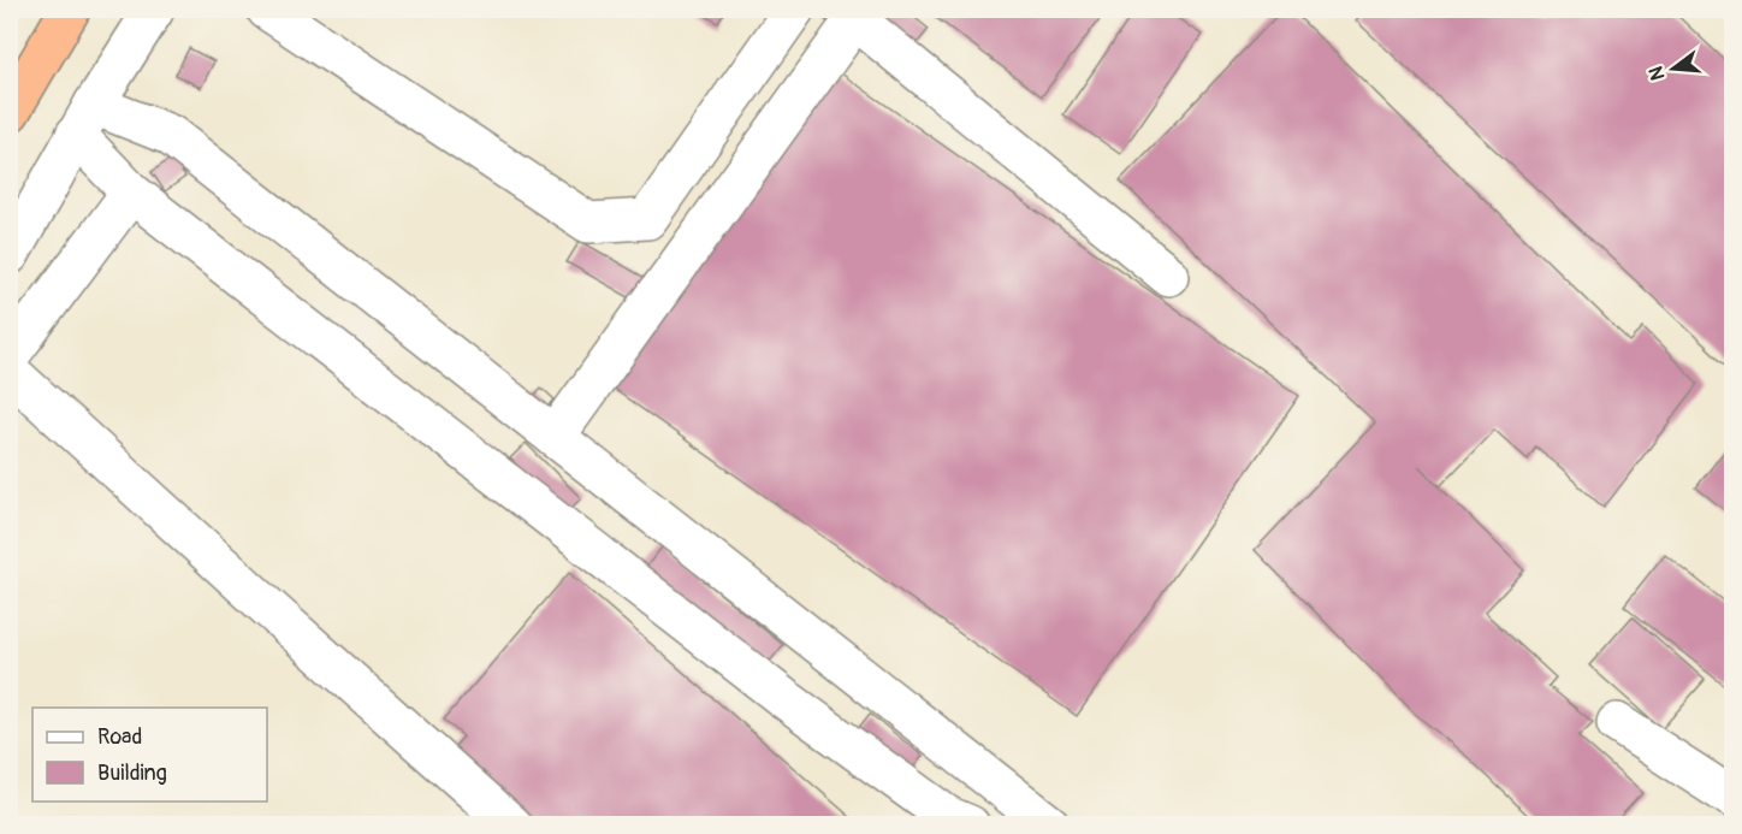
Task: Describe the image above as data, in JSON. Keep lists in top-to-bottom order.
{
  "legend": ["Road", "Building"],
  "north": "left"
}
